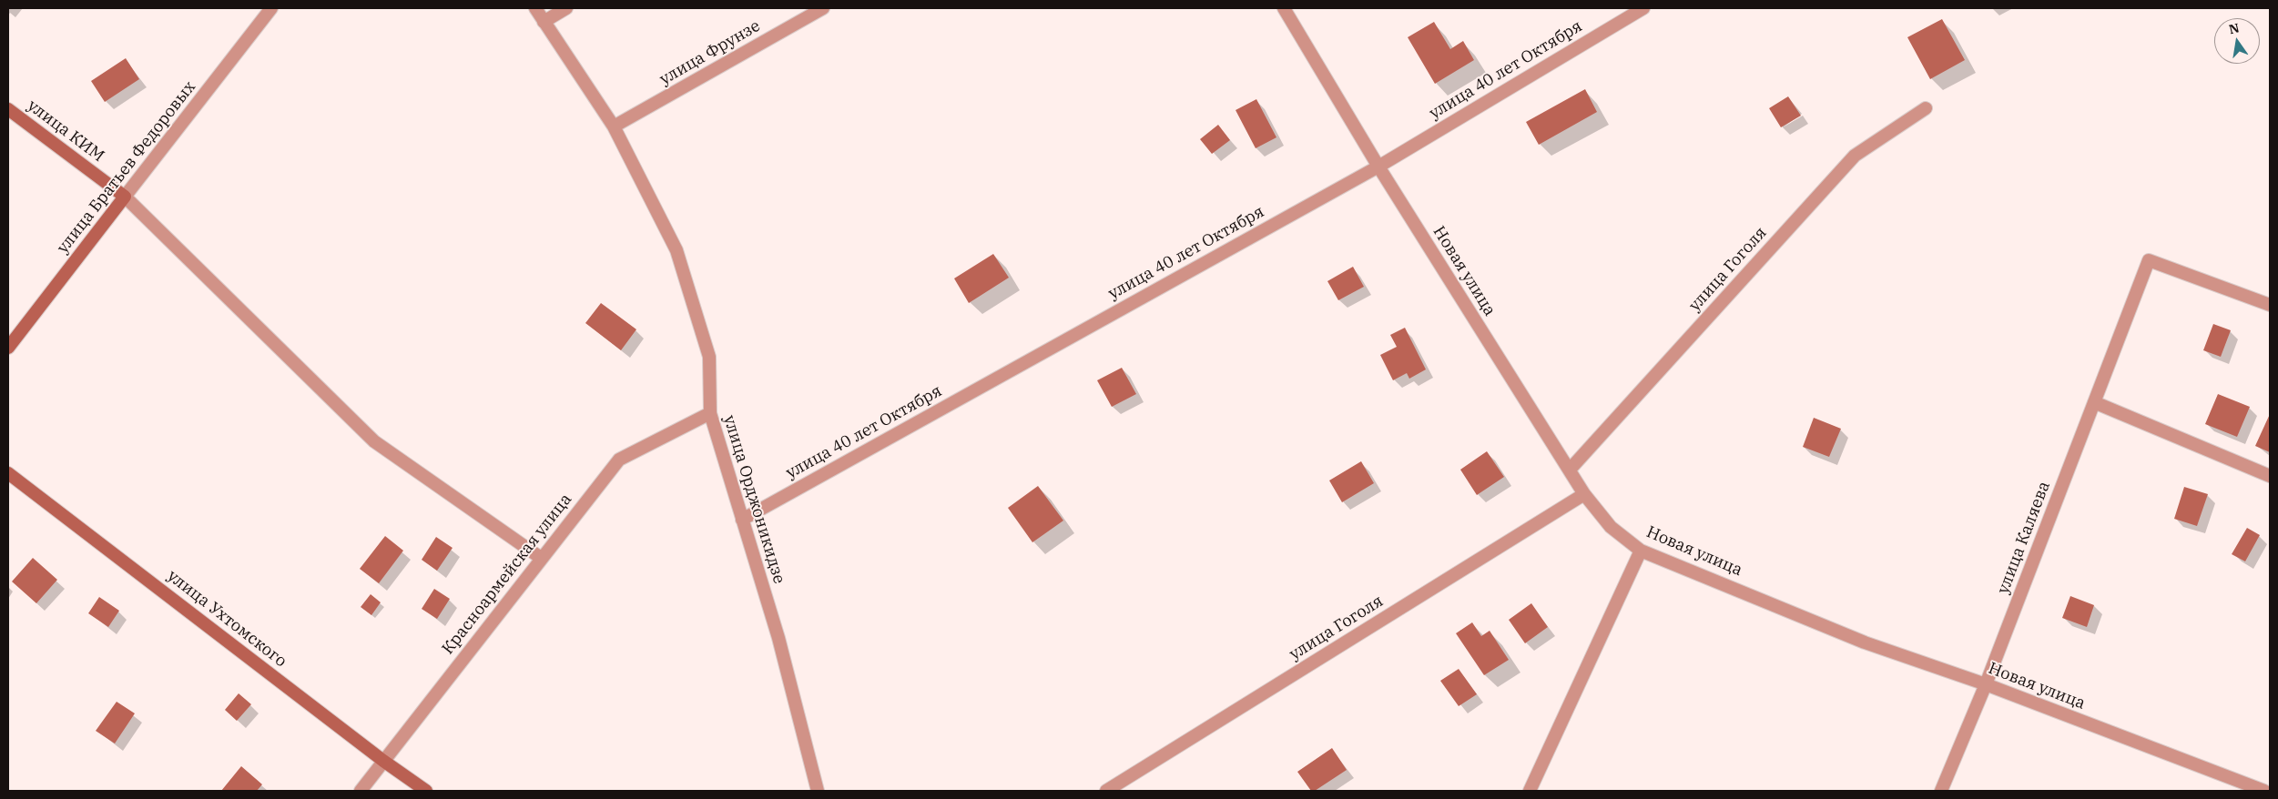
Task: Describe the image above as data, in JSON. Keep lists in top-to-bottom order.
{
  "streets": {
    "main road": ["улица КИМ", "улица Братьев Федоровых", "улица Ухтомского"],
    "street": [
      "улица Фрунзе",
      "улица 40 лет Октября",
      "улица Гоголя",
      "Новая улица",
      "улица Орджоникидзе",
      "улица Каляева",
      "Красноармейская улица"
    ]
  },
  "crossings": [
    ["улица Фрунзе", "улица Орджоникидзе"],
    ["улица 40 лет Октября", "Новая улица"],
    ["улица 40 лет Октября", "улица Орджоникидзе"],
    ["улица КИМ", "улица Братьев Федоровых"],
    ["улица Гоголя", "Новая улица"],
    ["Новая улица", "улица Каляева"],
    ["улица Орджоникидзе", "Красноармейская улица"],
    ["Красноармейская улица", "улица Ухтомского"]
  ],
  "north": "top"
}
